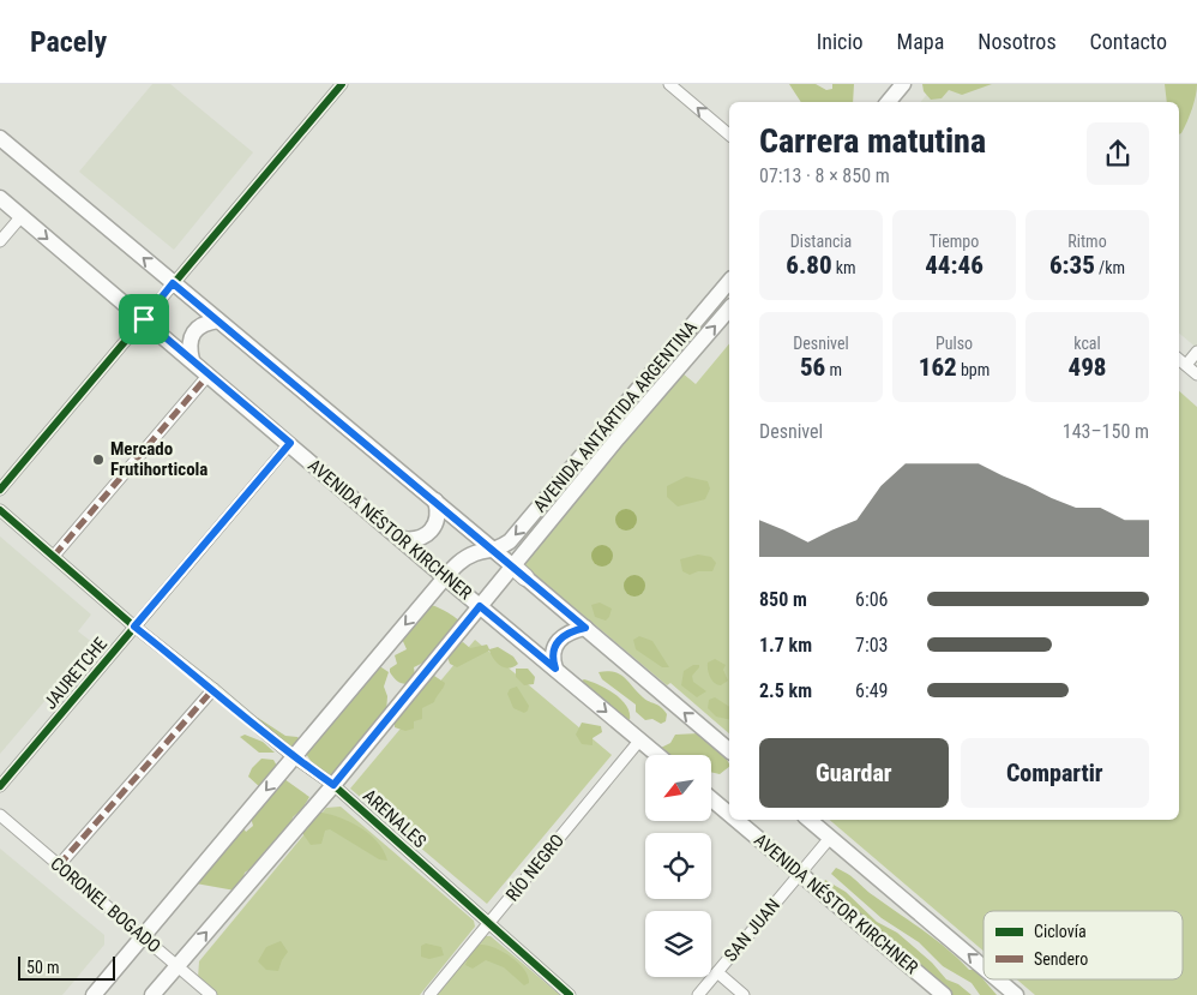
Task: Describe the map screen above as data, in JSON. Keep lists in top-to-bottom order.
{
  "streets": {
    "main road": ["AVENIDA ANTÁRTIDA ARGENTINA", "AVENIDA NÉSTOR KIRCHNER"],
    "street": [
      "JAURETCHE",
      "ARENALES",
      "RÍO NEGRO",
      "CORONEL BOGADO",
      "SAN JUAN"
    ]
  },
  "crossings": [
    ["AVENIDA ANTÁRTIDA ARGENTINA", "AVENIDA NÉSTOR KIRCHNER"],
    ["AVENIDA ANTÁRTIDA ARGENTINA", "ARENALES"],
    ["AVENIDA ANTÁRTIDA ARGENTINA", "CORONEL BOGADO"],
    ["AVENIDA NÉSTOR KIRCHNER", "JAURETCHE"],
    ["AVENIDA NÉSTOR KIRCHNER", "RÍO NEGRO"],
    ["AVENIDA NÉSTOR KIRCHNER", "SAN JUAN"],
    ["JAURETCHE", "ARENALES"],
    ["ARENALES", "RÍO NEGRO"]
  ],
  "places": ["Mercado Frutihorticola"],
  "legend": ["Ciclovía", "Sendero"],
  "scale_bar": "50 m",
  "north": "bottom left",
  "page": {
    "header": "Pacely",
    "nav": [
      "Inicio",
      "Mapa",
      "Nosotros",
      "Contacto"
    ],
    "heading": ["Carrera matutina", "07:13 · 8 × 850 m"],
    "stats": [
      ["Distancia", "6.80 km"],
      ["Tiempo", "44:46"],
      ["Ritmo", "6:35 /km"],
      ["Desnivel", "56 m"],
      ["Pulso", "162 bpm"],
      ["kcal", "498"]
    ],
    "chart": ["Desnivel", "143–150 m"],
    "list": [
      {
        "name": "850 m",
        "note": "6:06"
      },
      {
        "name": "1.7 km",
        "note": "7:03"
      },
      {
        "name": "2.5 km",
        "note": "6:49"
      }
    ],
    "buttons": ["Guardar", "Compartir"],
    "scale": "50 m"
  }
}
